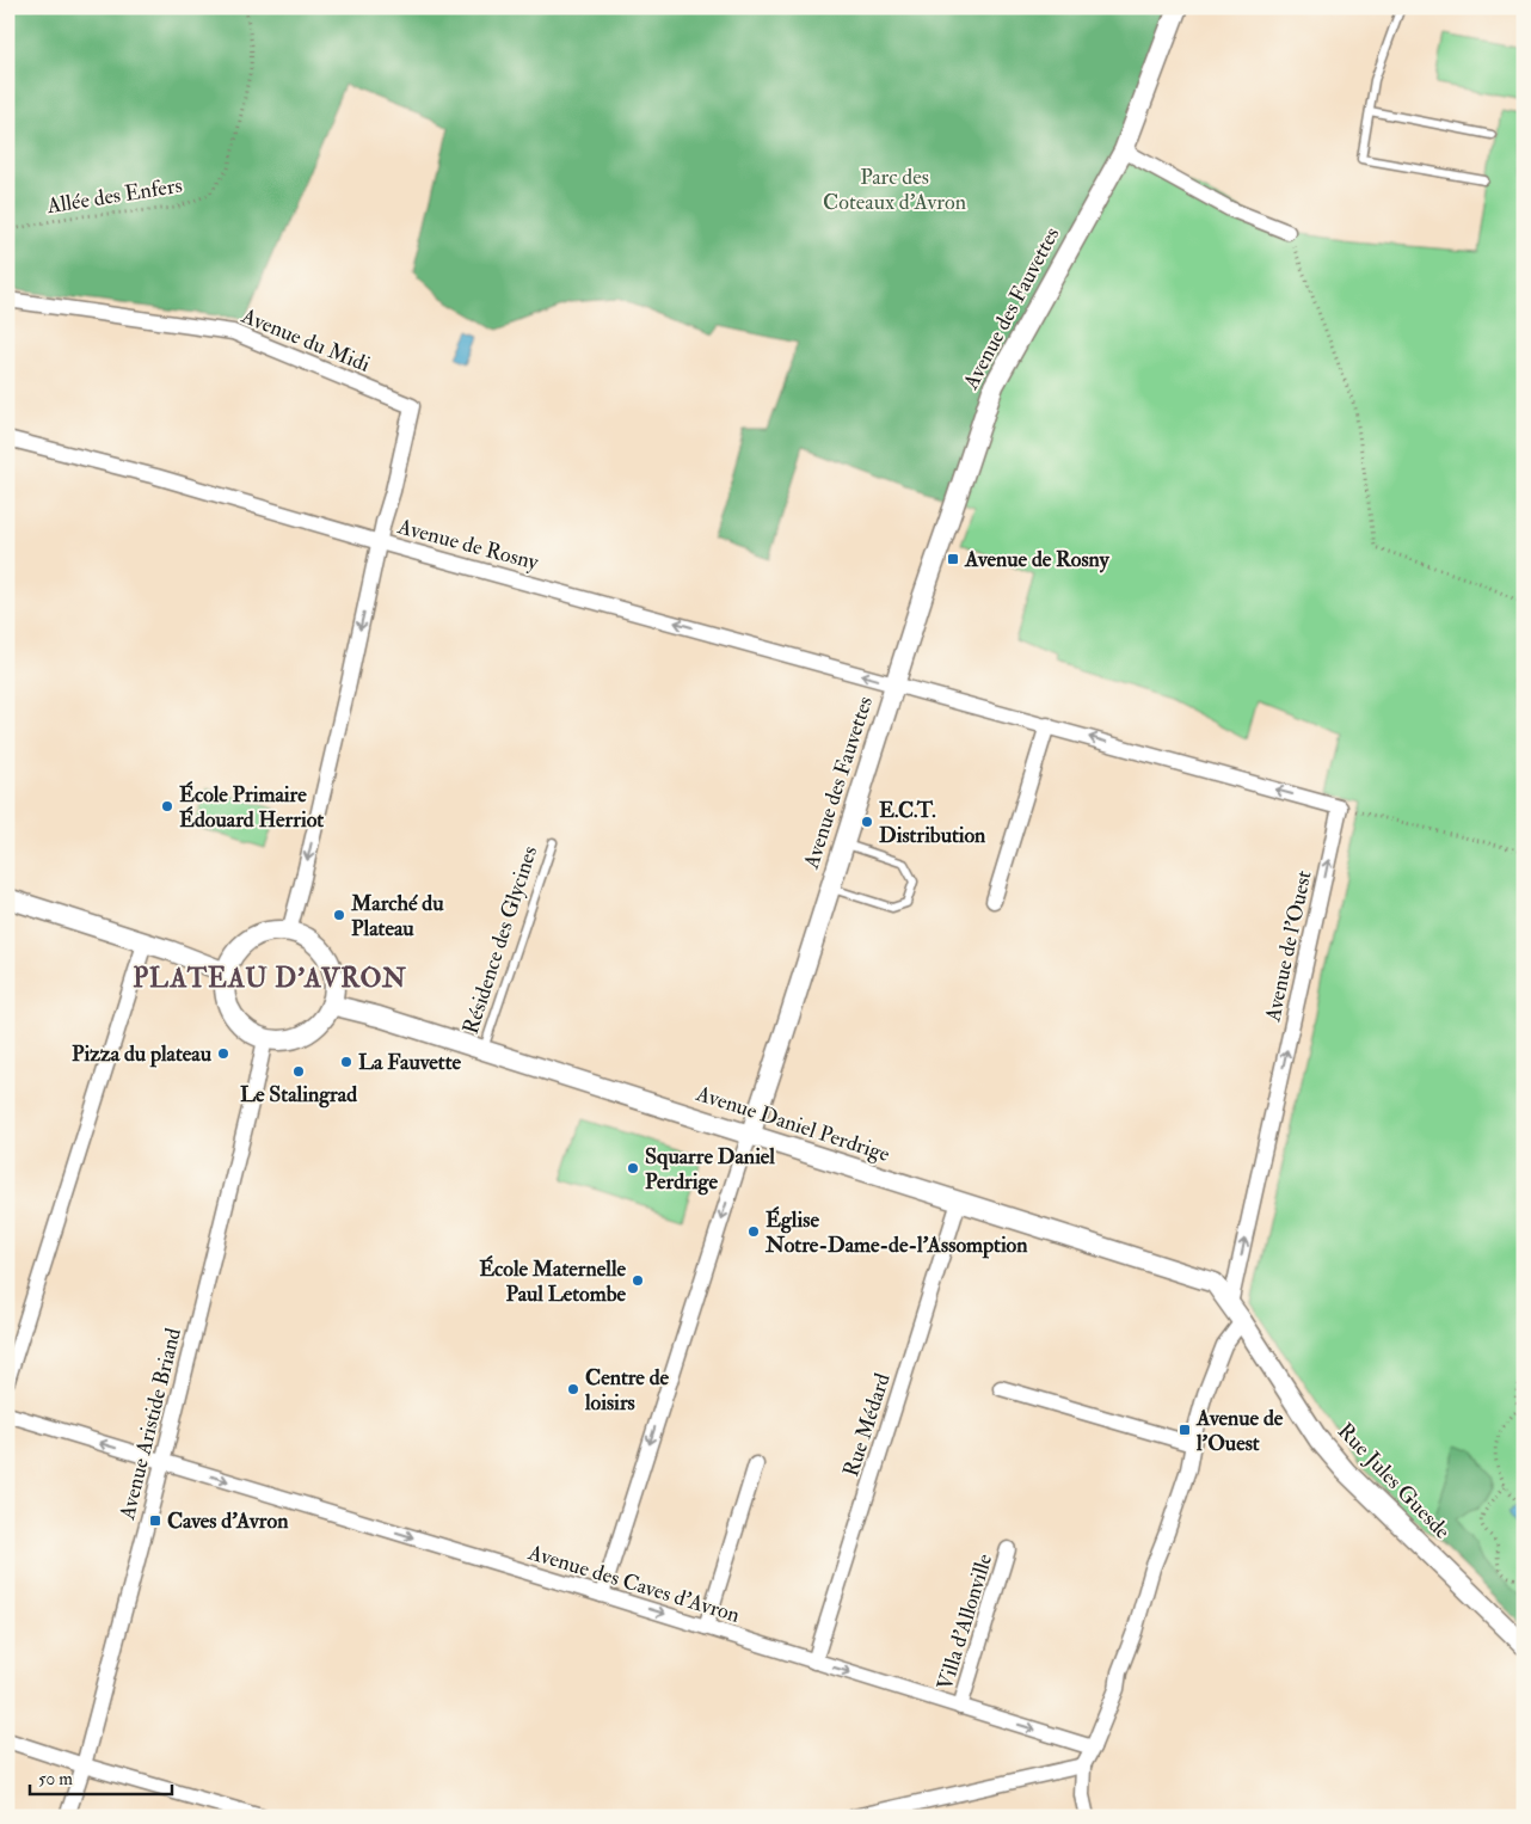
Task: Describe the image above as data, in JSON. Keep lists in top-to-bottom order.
{
  "streets": {
    "street": [
      "Avenue des Fauvettes",
      "Avenue du Midi",
      "Avenue de Rosny",
      "Avenue de l'Ouest",
      "Avenue Daniel Perdrige",
      "Avenue Aristide Briand",
      "Rue Médard",
      "Rue Jules Guesde",
      "Avenue des Caves d'Avron",
      "Villa d'Allonville"
    ],
    "lane": ["Résidence des Glycines"],
    "path": ["Allée des Enfers"]
  },
  "crossings": [
    ["Avenue des Fauvettes", "Avenue de Rosny"],
    ["Avenue des Fauvettes", "Avenue Daniel Perdrige"],
    ["Avenue des Fauvettes", "Avenue des Caves d'Avron"],
    ["Avenue du Midi", "Avenue de Rosny"],
    ["Avenue de Rosny", "Avenue de l'Ouest"],
    ["Avenue de Rosny", "Avenue Daniel Perdrige"],
    ["Avenue de Rosny", "Avenue Aristide Briand"],
    ["Résidence des Glycines", "Avenue Daniel Perdrige"],
    ["Avenue de l'Ouest", "Avenue Daniel Perdrige"],
    ["Avenue de l'Ouest", "Rue Jules Guesde"],
    ["Avenue Daniel Perdrige", "Avenue Aristide Briand"],
    ["Avenue Daniel Perdrige", "Rue Médard"],
    ["Avenue Daniel Perdrige", "Rue Jules Guesde"],
    ["Avenue Aristide Briand", "Avenue des Caves d'Avron"],
    ["Rue Médard", "Avenue des Caves d'Avron"],
    ["Avenue des Caves d'Avron", "Villa d'Allonville"]
  ],
  "one_way": ["Avenue de l'Ouest"],
  "districts": ["PLATEAU D'AVRON"],
  "parks": ["Parc des Coteaux d'Avron"],
  "places": {
    "transit": ["Avenue de Rosny", "Avenue de l'Ouest", "Caves d'Avron"],
    "other": [
      "École Primaire Édouard Herriot",
      "E.C.T. Distribution",
      "Marché du Plateau",
      "Pizza du plateau",
      "La Fauvette",
      "Le Stalingrad",
      "Squarre Daniel Perdrige",
      "Église Notre-Dame-de-l'Assomption",
      "École Maternelle Paul Letombe",
      "Centre de loisirs"
    ]
  },
  "scale_bar": "50 m"
}
